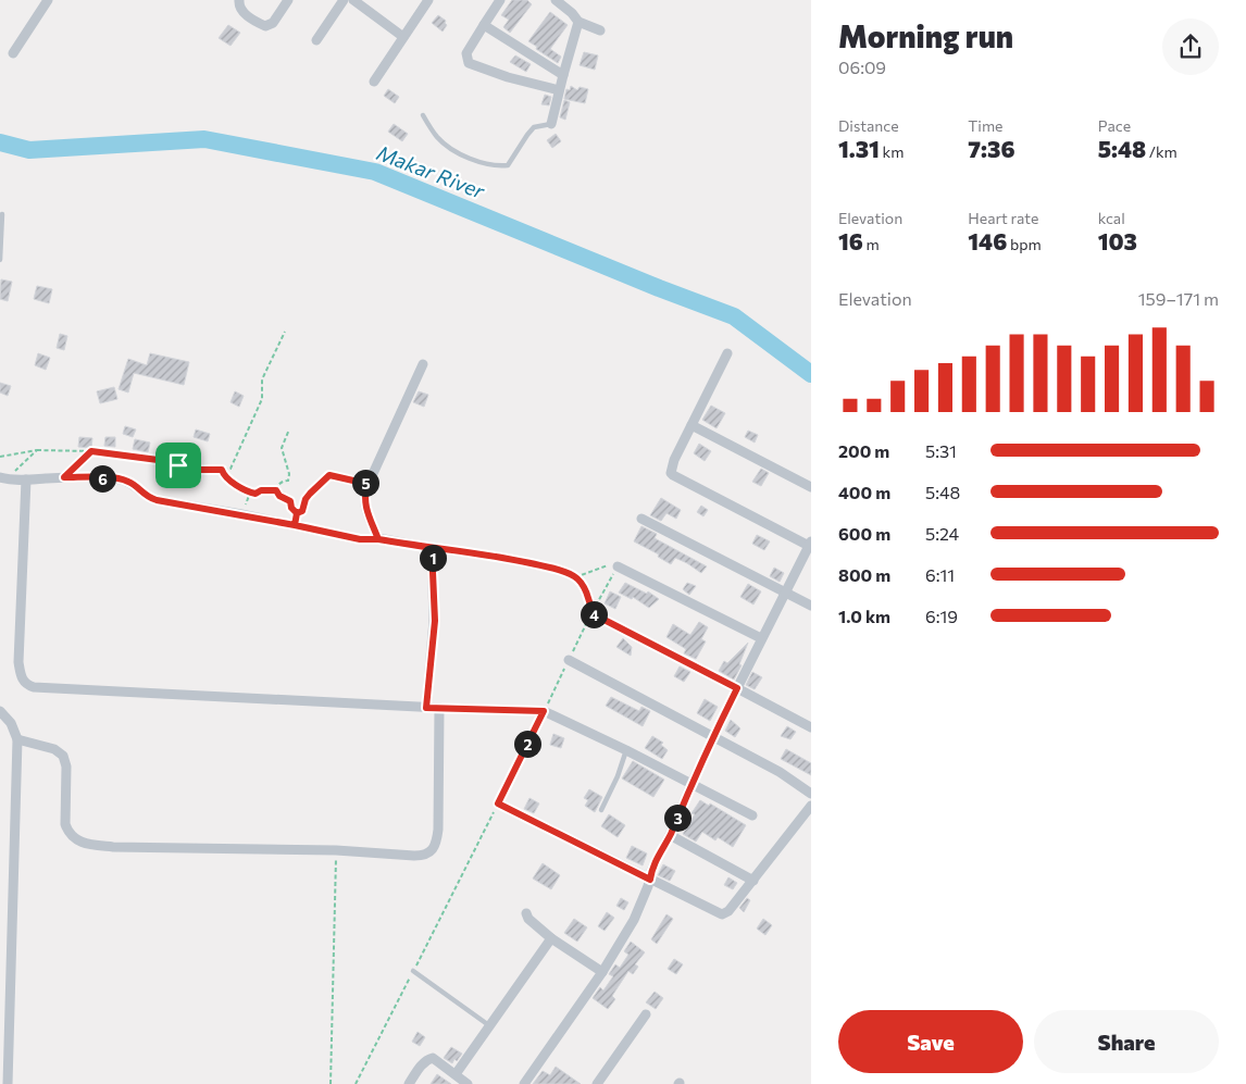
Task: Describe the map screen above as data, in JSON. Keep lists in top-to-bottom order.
{
  "water": ["Makar River"],
  "page": {
    "heading": ["Morning run", "06:09"],
    "stats": [
      ["Distance", "1.31 km"],
      ["Time", "7:36"],
      ["Pace", "5:48 /km"],
      ["Elevation", "16 m"],
      ["Heart rate", "146 bpm"],
      ["kcal", "103"]
    ],
    "chart": ["Elevation", "159–171 m"],
    "list": [
      {
        "name": "200 m",
        "note": "5:31"
      },
      {
        "name": "400 m",
        "note": "5:48"
      },
      {
        "name": "600 m",
        "note": "5:24"
      },
      {
        "name": "800 m",
        "note": "6:11"
      },
      {
        "name": "1.0 km",
        "note": "6:19"
      }
    ],
    "pins": [
      "6",
      "5",
      "1",
      "4",
      "2",
      "3"
    ],
    "buttons": ["Save", "Share"]
  }
}
